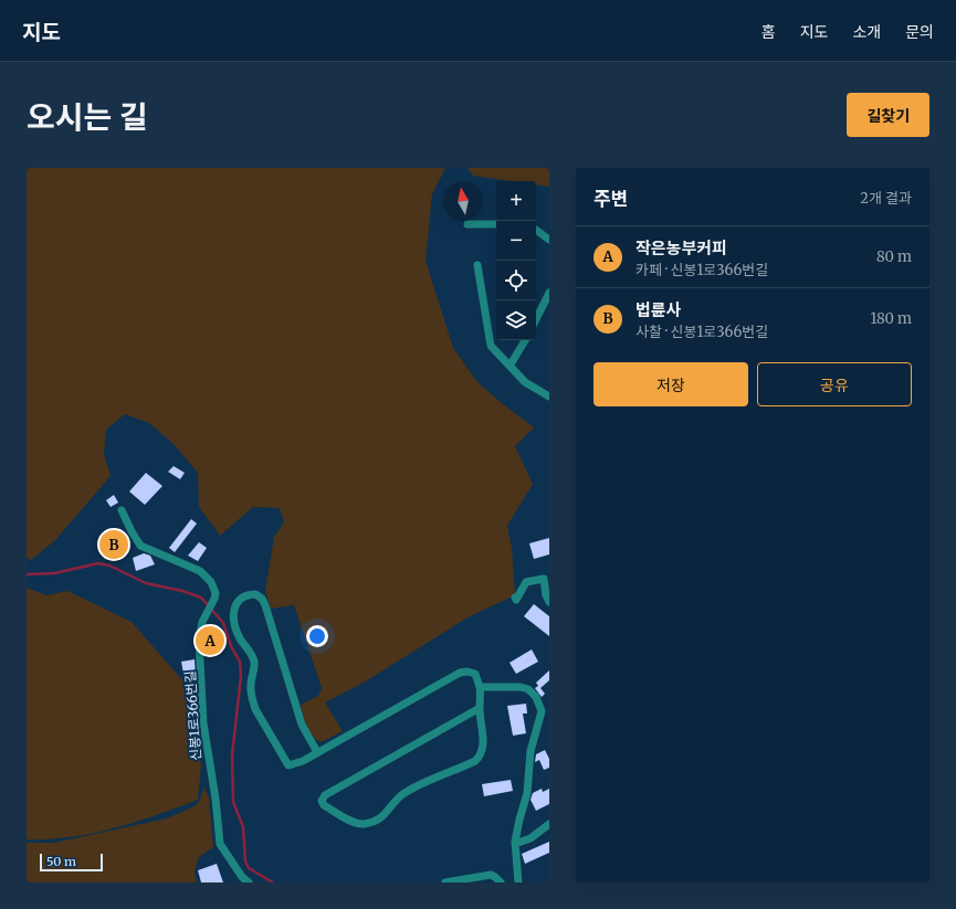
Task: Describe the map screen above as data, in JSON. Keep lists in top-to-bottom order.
{
  "streets": {
    "street": ["신봉1로366번길"]
  },
  "scale_bar": "50 m",
  "north": "top",
  "page": {
    "header": "지도",
    "nav": [
      "홈",
      "지도",
      "소개",
      "문의"
    ],
    "title": "오시는 길",
    "buttons": [
      "길찾기",
      ["저장", "공유"]
    ],
    "heading": ["주변", "2개 결과"],
    "map_buttons": ["+", "−"],
    "list": [
      {
        "mark": "A",
        "name": "작은농부커피",
        "note": "카페 · 신봉1로366번길",
        "value": "80 m"
      },
      {
        "mark": "B",
        "name": "법륜사",
        "note": "사찰 · 신봉1로366번길",
        "value": "180 m"
      }
    ],
    "pins": ["B", "A"],
    "scale": "50 m"
  }
}
